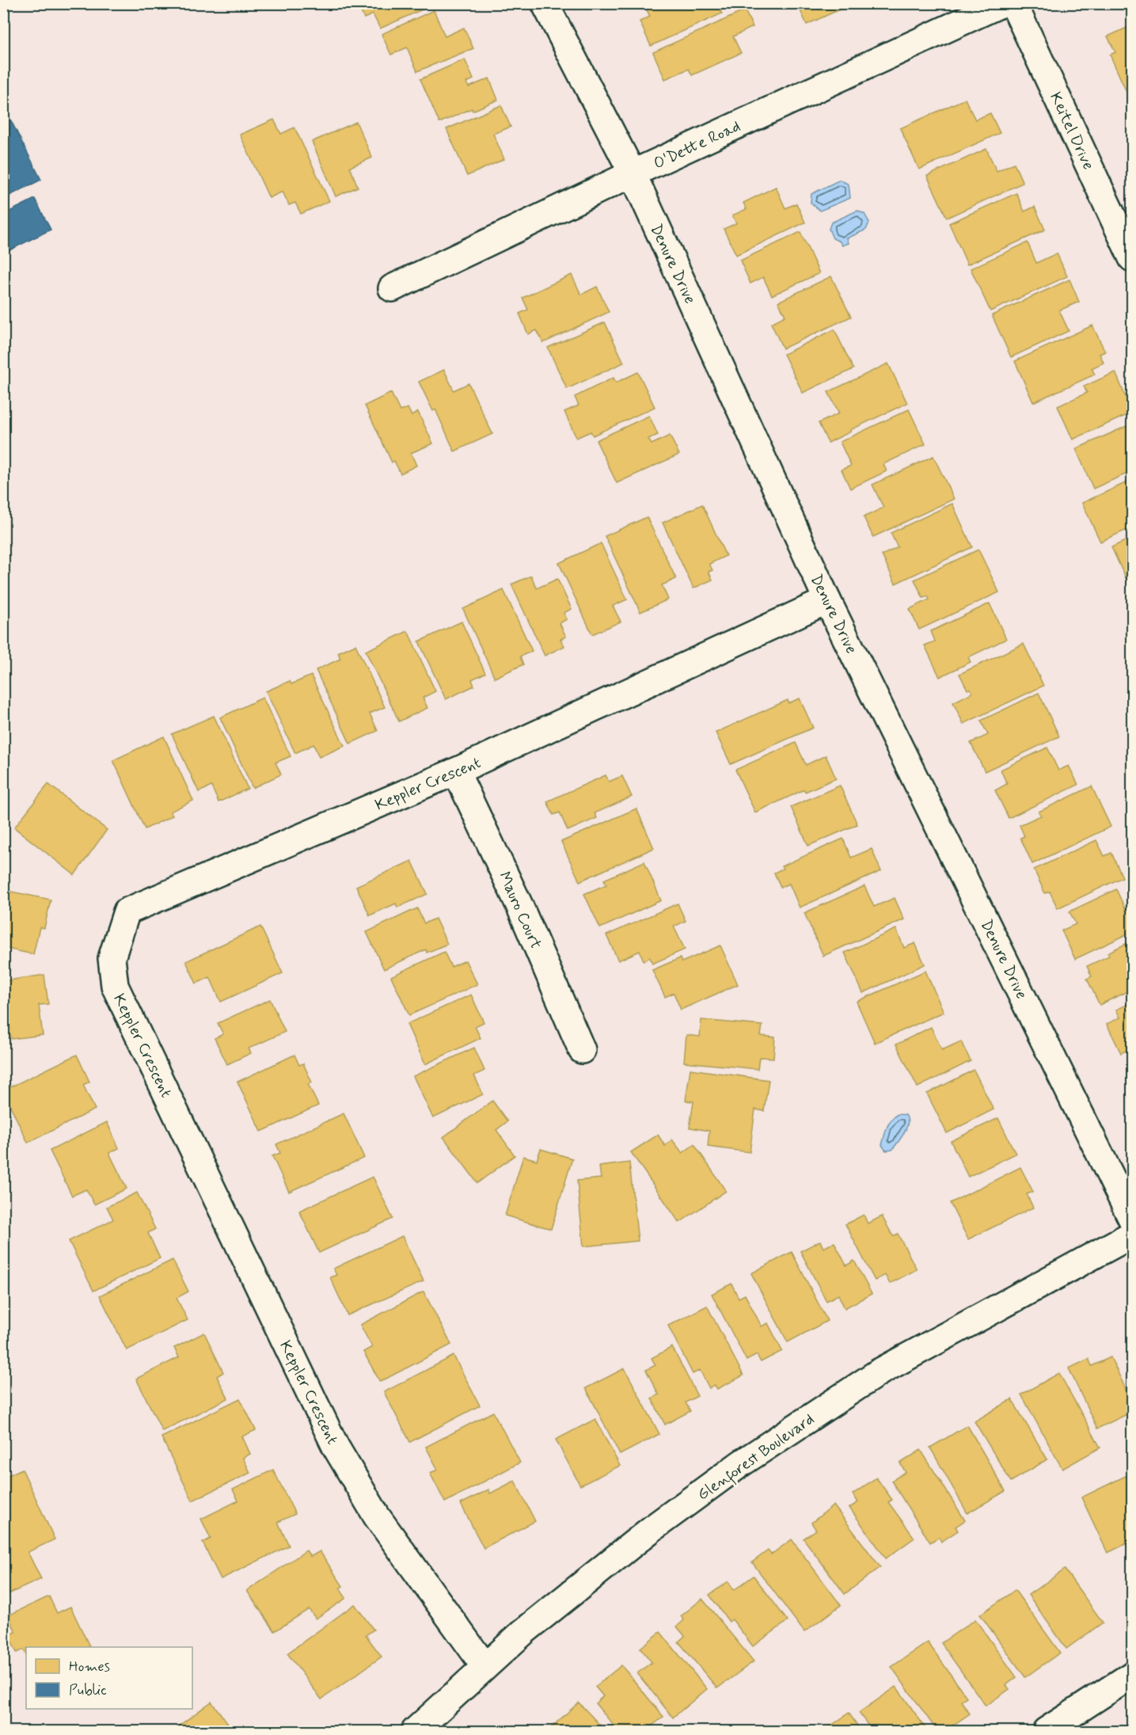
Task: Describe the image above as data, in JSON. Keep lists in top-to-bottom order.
{
  "streets": {
    "street": [
      "Keitel Drive",
      "O'Dette Road",
      "Denure Drive",
      "Keppler Crescent",
      "Mauro Court",
      "Glenforest Boulevard"
    ]
  },
  "crossings": [
    ["O'Dette Road", "Denure Drive"],
    ["Denure Drive", "Keppler Crescent"],
    ["Keppler Crescent", "Mauro Court"],
    ["Keppler Crescent", "Glenforest Boulevard"]
  ],
  "legend": ["Homes", "Public"]
}
